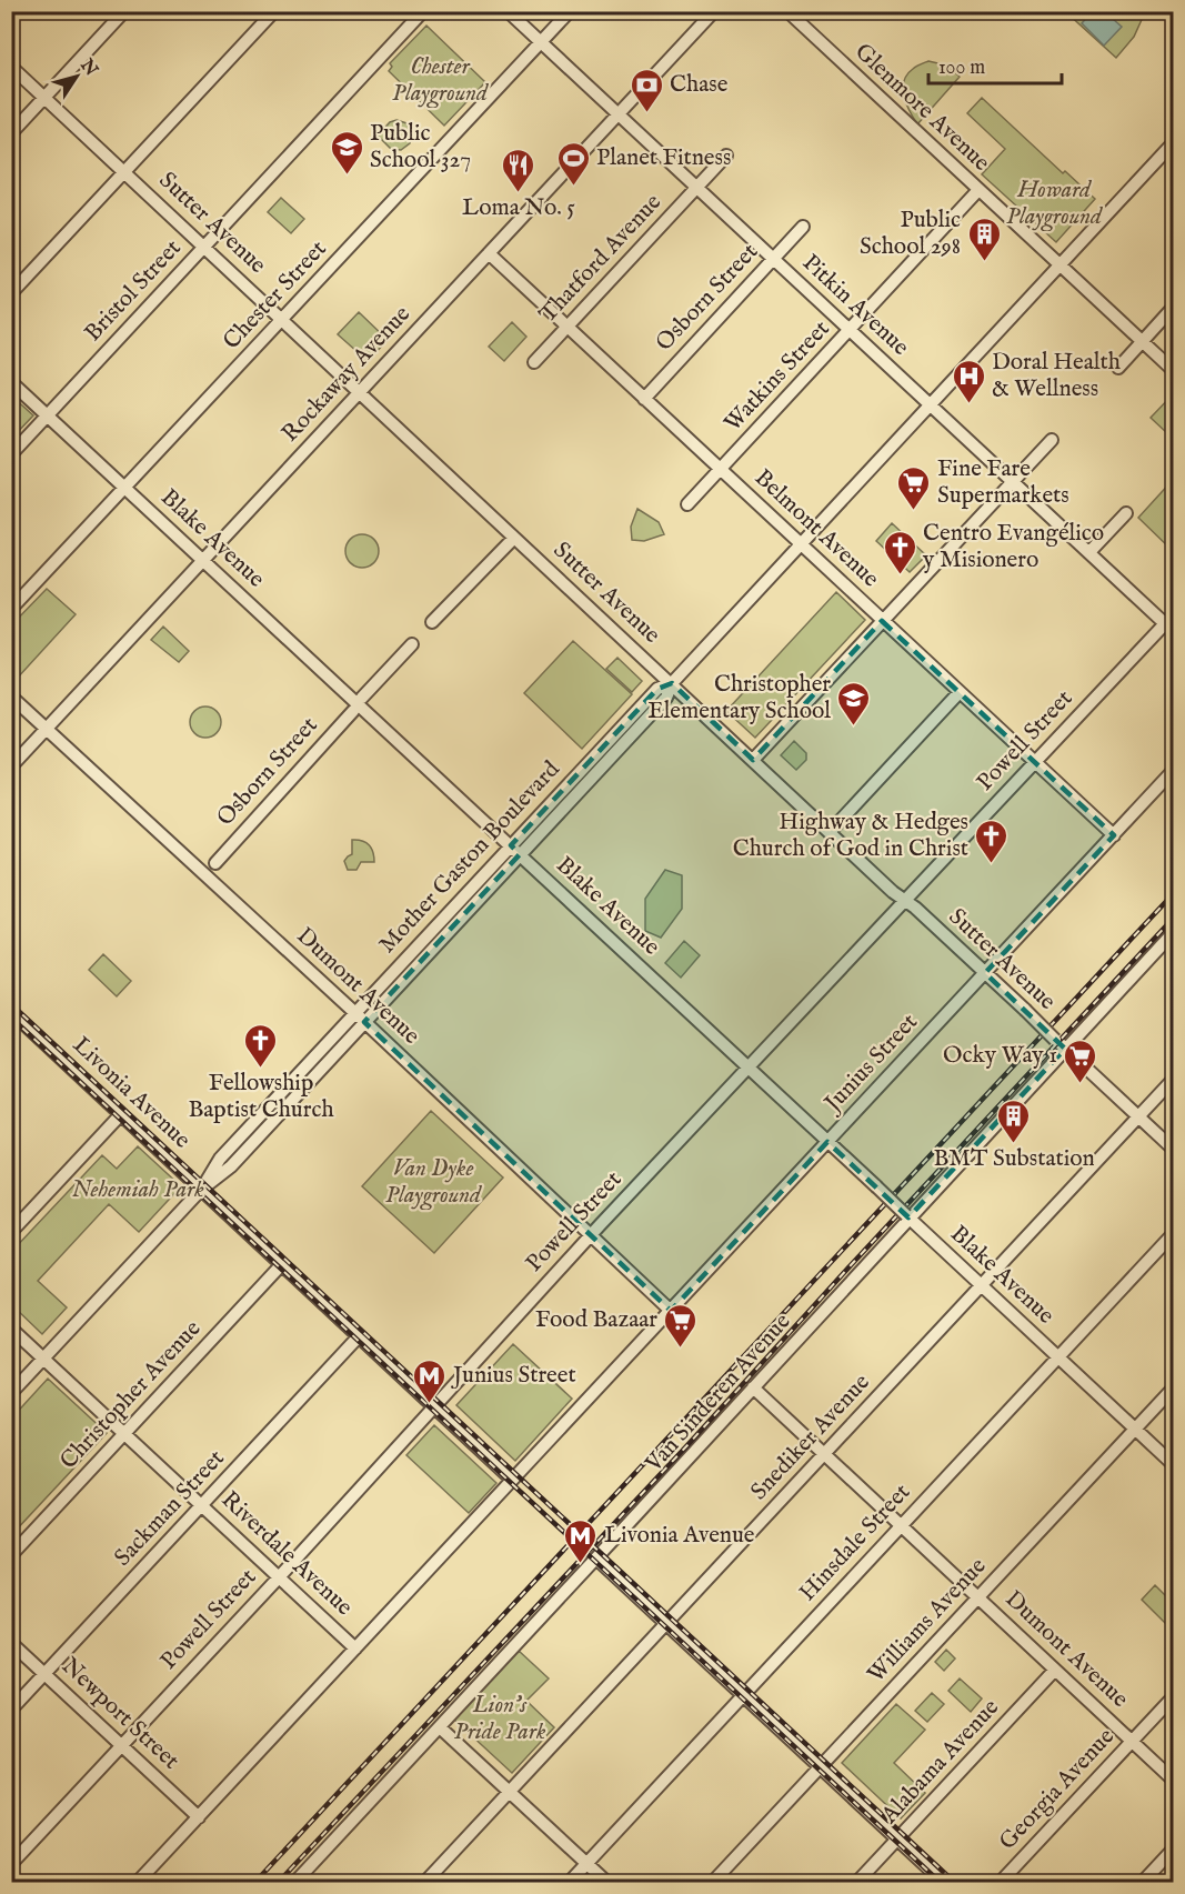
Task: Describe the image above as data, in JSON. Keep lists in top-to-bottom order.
{
  "streets": {
    "street": [
      "Glenmore Avenue",
      "Sutter Avenue",
      "Thatford Avenue",
      "Bristol Street",
      "Chester Street",
      "Osborn Street",
      "Pitkin Avenue",
      "Rockaway Avenue",
      "Watkins Street",
      "Belmont Avenue",
      "Blake Avenue",
      "Powell Street",
      "Mother Gaston Boulevard",
      "Dumont Avenue",
      "Junius Street",
      "Livonia Avenue",
      "Van Sinderen Avenue",
      "Christopher Avenue",
      "Snediker Avenue",
      "Sackman Street",
      "Hinsdale Street",
      "Riverdale Avenue",
      "Williams Avenue",
      "Newport Street",
      "Alabama Avenue",
      "Georgia Avenue"
    ]
  },
  "crossings": [
    ["Glenmore Avenue", "Watkins Street"],
    ["Glenmore Avenue", "Mother Gaston Boulevard"],
    ["Sutter Avenue", "Bristol Street"],
    ["Sutter Avenue", "Chester Street"],
    ["Sutter Avenue", "Rockaway Avenue"],
    ["Sutter Avenue", "Powell Street"],
    ["Sutter Avenue", "Mother Gaston Boulevard"],
    ["Sutter Avenue", "Junius Street"],
    ["Sutter Avenue", "Van Sinderen Avenue"],
    ["Sutter Avenue", "Snediker Avenue"],
    ["Thatford Avenue", "Pitkin Avenue"],
    ["Thatford Avenue", "Belmont Avenue"],
    ["Bristol Street", "Blake Avenue"],
    ["Chester Street", "Pitkin Avenue"],
    ["Chester Street", "Blake Avenue"],
    ["Osborn Street", "Pitkin Avenue"],
    ["Osborn Street", "Belmont Avenue"],
    ["Pitkin Avenue", "Rockaway Avenue"],
    ["Pitkin Avenue", "Watkins Street"],
    ["Pitkin Avenue", "Powell Street"],
    ["Pitkin Avenue", "Mother Gaston Boulevard"],
    ["Rockaway Avenue", "Belmont Avenue"],
    ["Rockaway Avenue", "Blake Avenue"],
    ["Rockaway Avenue", "Dumont Avenue"],
    ["Watkins Street", "Belmont Avenue"],
    ["Belmont Avenue", "Powell Street"],
    ["Belmont Avenue", "Mother Gaston Boulevard"],
    ["Belmont Avenue", "Junius Street"],
    ["Blake Avenue", "Powell Street"],
    ["Blake Avenue", "Mother Gaston Boulevard"],
    ["Blake Avenue", "Junius Street"],
    ["Blake Avenue", "Van Sinderen Avenue"],
    ["Blake Avenue", "Snediker Avenue"],
    ["Blake Avenue", "Hinsdale Street"],
    ["Blake Avenue", "Williams Avenue"],
    ["Powell Street", "Dumont Avenue"],
    ["Powell Street", "Livonia Avenue"],
    ["Powell Street", "Riverdale Avenue"],
    ["Powell Street", "Newport Street"],
    ["Mother Gaston Boulevard", "Dumont Avenue"],
    ["Mother Gaston Boulevard", "Livonia Avenue"],
    ["Mother Gaston Boulevard", "Riverdale Avenue"],
    ["Dumont Avenue", "Junius Street"],
    ["Dumont Avenue", "Van Sinderen Avenue"],
    ["Dumont Avenue", "Snediker Avenue"],
    ["Dumont Avenue", "Hinsdale Street"],
    ["Dumont Avenue", "Williams Avenue"],
    ["Dumont Avenue", "Alabama Avenue"],
    ["Dumont Avenue", "Georgia Avenue"],
    ["Junius Street", "Livonia Avenue"],
    ["Junius Street", "Riverdale Avenue"],
    ["Junius Street", "Newport Street"],
    ["Livonia Avenue", "Christopher Avenue"],
    ["Livonia Avenue", "Sackman Street"],
    ["Christopher Avenue", "Riverdale Avenue"],
    ["Sackman Street", "Riverdale Avenue"],
    ["Sackman Street", "Newport Street"]
  ],
  "parks": [
    "Chester Playground",
    "Howard Playground",
    "Van Dyke Playground",
    "Nehemiah Park",
    "Lion's Pride Park"
  ],
  "places": {
    "bank": ["Chase"],
    "school or university": ["Public School 327", "Christopher Elementary School"],
    "sports": ["Planet Fitness"],
    "restaurant": ["Loma No. 5"],
    "building": ["Public School 298", "BMT Substation"],
    "hospital": ["Doral Health & Wellness"],
    "supermarket": ["Fine Fare Supermarkets", "Ocky Way 1", "Food Bazaar"],
    "church": ["Centro Evangélico y Misionero", "Highway & Hedges Church of God in Christ", "Fellowship Baptist Church"],
    "metro station": ["Junius Street", "Livonia Avenue"]
  },
  "scale_bar": "100 m",
  "north": "top right"
}
